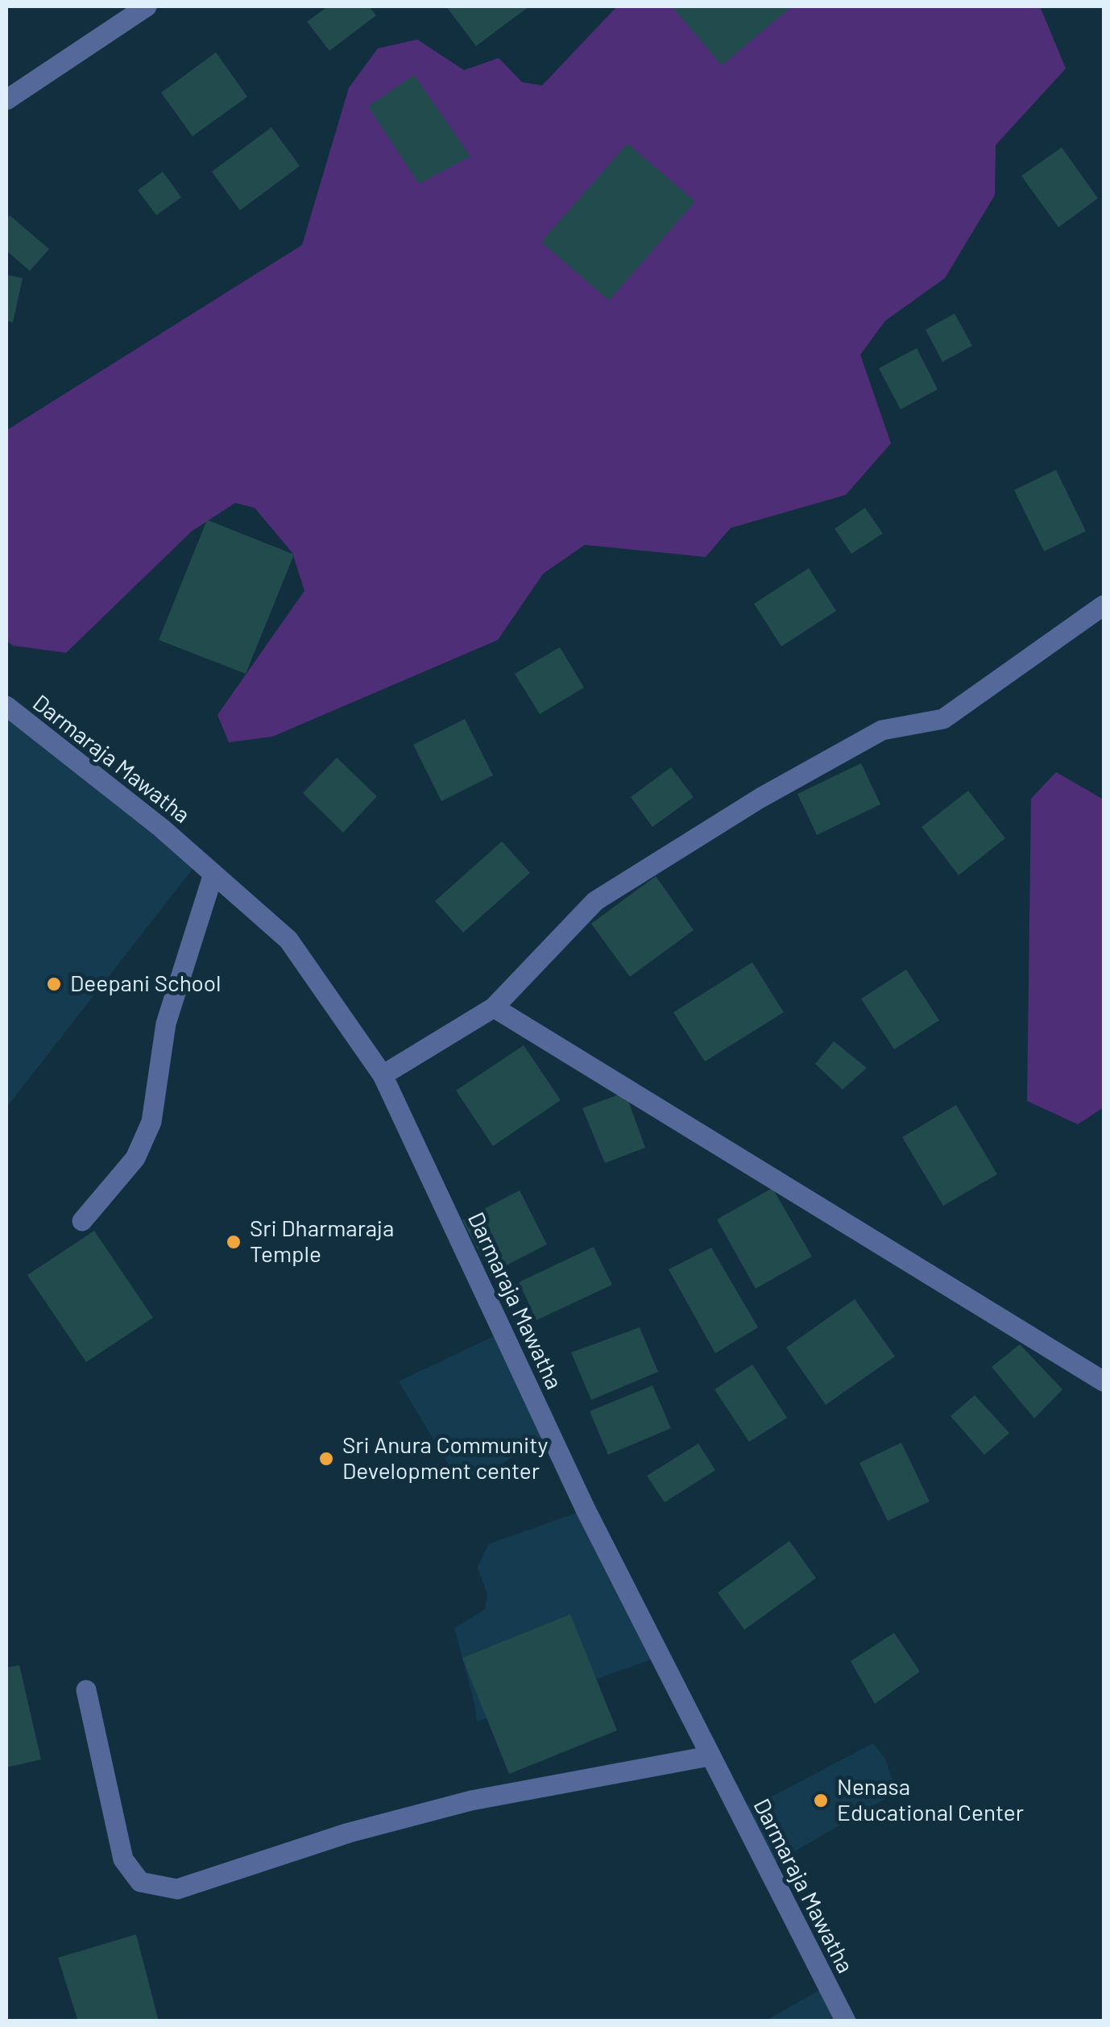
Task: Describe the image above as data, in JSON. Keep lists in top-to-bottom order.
{
  "streets": {
    "street": ["Darmaraja Mawatha"]
  },
  "places": [
    "Deepani School",
    "Sri Dharmaraja Temple",
    "Sri Anura Community Development center",
    "Nenasa Educational Center"
  ]
}
